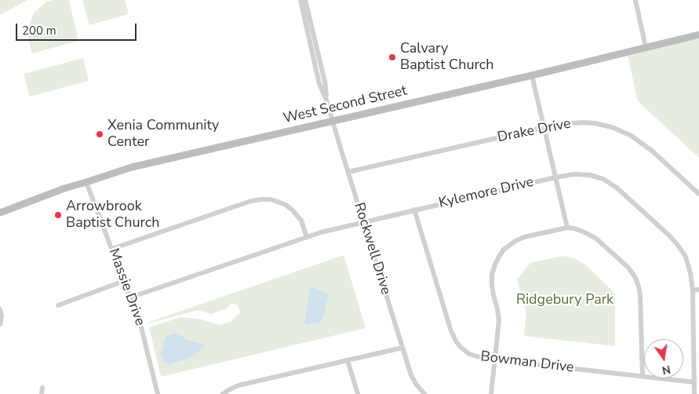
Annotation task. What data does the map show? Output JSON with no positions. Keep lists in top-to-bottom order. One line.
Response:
{"streets":{"main road":["West Second Street"],"street":["Drake Drive","Kylemore Drive","Rockwell Drive","Massie Drive","Bowman Drive"]},"crossings":[["West Second Street","Rockwell Drive"],["West Second Street","Massie Drive"],["Drake Drive","Rockwell Drive"],["Kylemore Drive","Rockwell Drive"],["Kylemore Drive","Massie Drive"],["Kylemore Drive","Bowman Drive"]],"parks":["Ridgebury Park"],"places":["Calvary Baptist Church","Xenia Community Center","Arrowbrook Baptist Church"],"scale_bar":"200 m","north":"bottom"}
